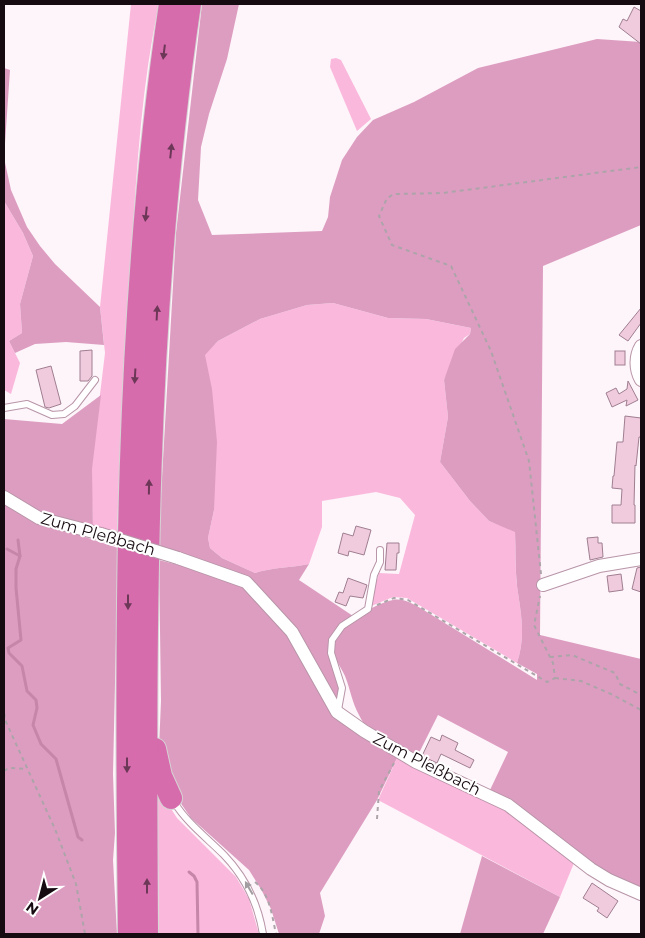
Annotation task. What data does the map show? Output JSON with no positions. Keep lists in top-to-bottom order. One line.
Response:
{"streets":{"street":["Zum Pleßbach"]},"north":"bottom left"}
